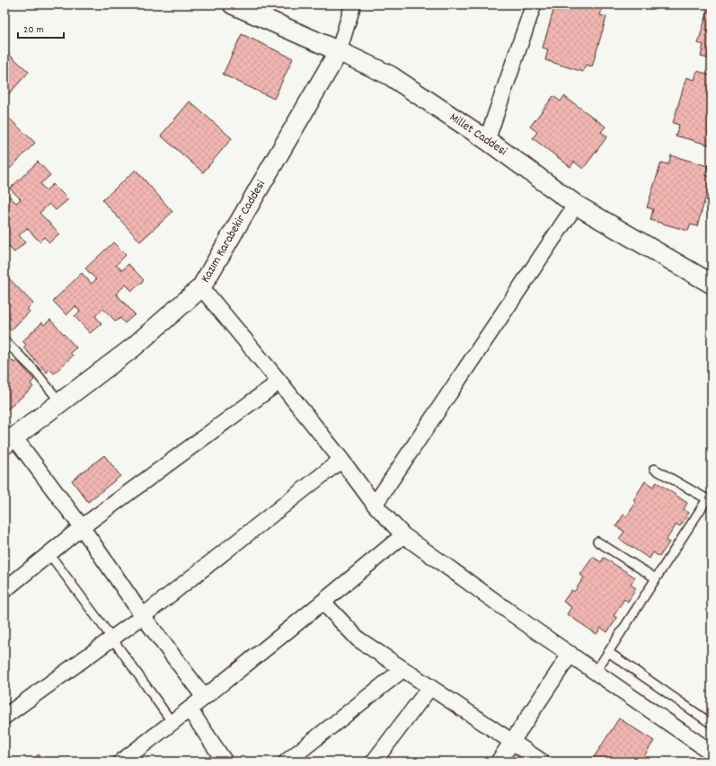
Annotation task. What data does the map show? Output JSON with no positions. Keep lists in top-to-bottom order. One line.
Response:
{"streets":{"street":["Millet Caddesi","Kazım Karabekir Caddesi"]},"crossings":[["Millet Caddesi","Kazım Karabekir Caddesi"]],"scale_bar":"20 m"}
